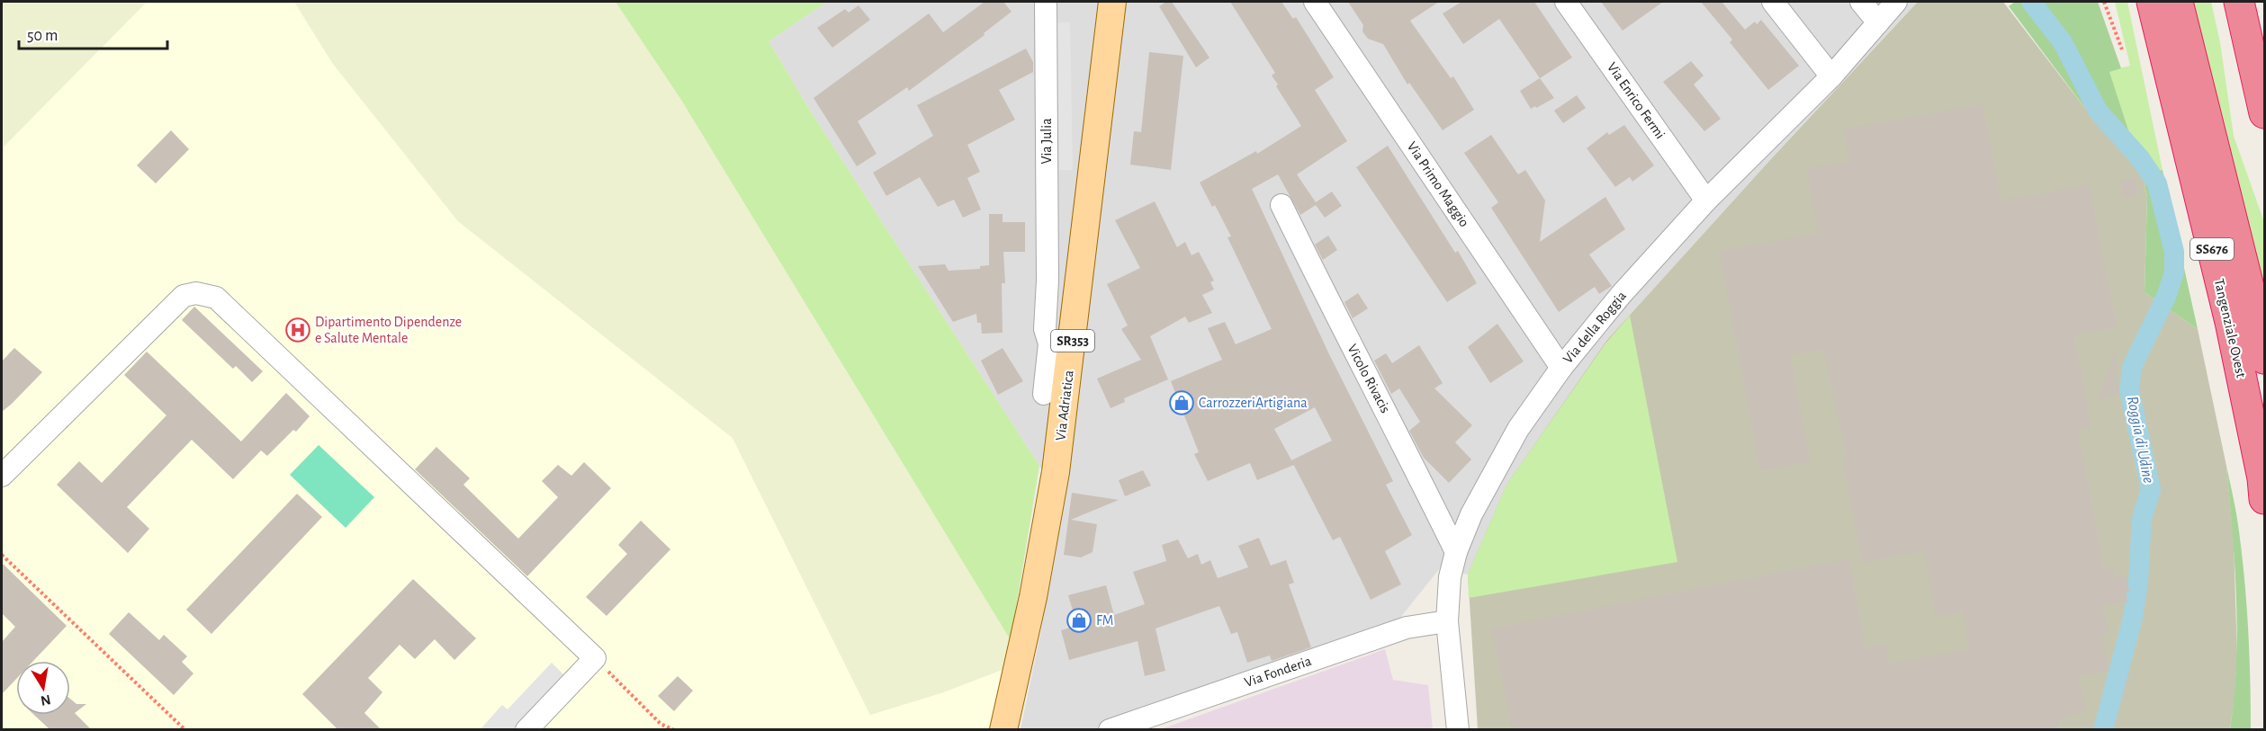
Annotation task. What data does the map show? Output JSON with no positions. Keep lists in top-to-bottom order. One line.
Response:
{"streets":{"highway":["SS676","Tangenziale Ovest"],"main road":["SR353","Via Adriatica"],"street":["Via Enrico Fermi","Via Julia","Via Primo Maggio","Via della Roggia","Vicolo Rivacis","Via Fonderia"]},"crossings":[["Via Enrico Fermi","Via della Roggia"],["Via Julia","Via Adriatica"],["Via Primo Maggio","Via della Roggia"],["Via della Roggia","Vicolo Rivacis"],["Via della Roggia","Via Fonderia"]],"water":["Roggia di Udine"],"places":{"hospital":["Dipartimento Dipendenze e Salute Mentale"],"shop":["CarrozzeriArtigiana","FM"]},"scale_bar":"50 m","north":"bottom"}
